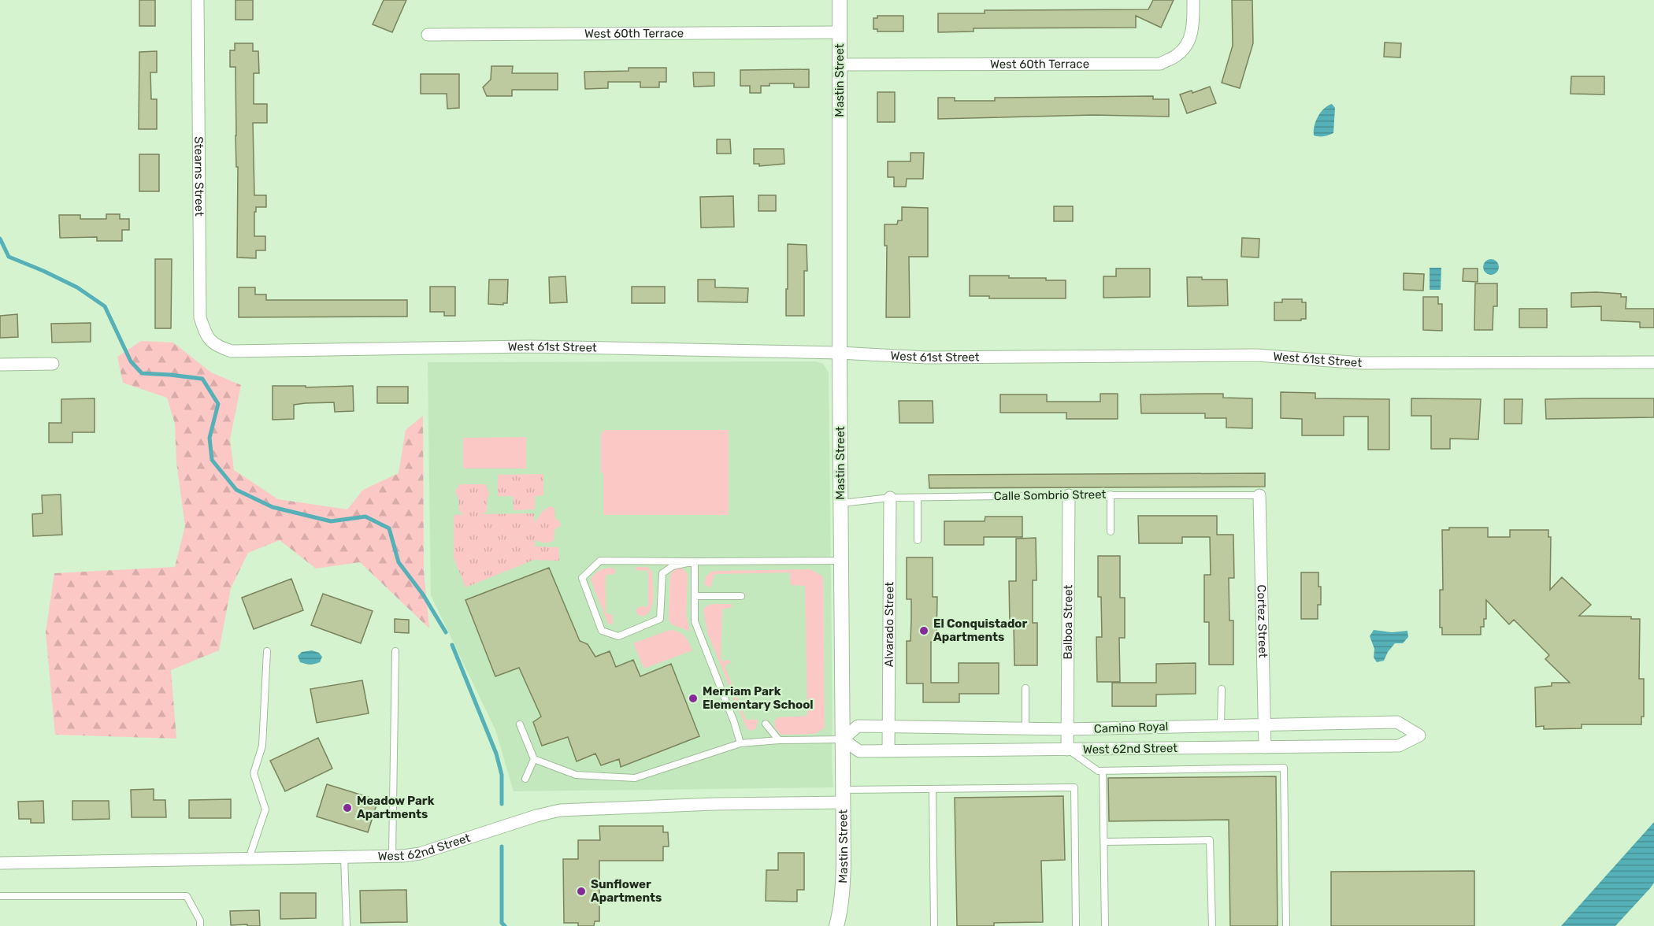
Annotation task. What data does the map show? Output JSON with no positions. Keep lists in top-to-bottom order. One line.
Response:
{"streets":{"street":["West 60th Terrace","Mastin Street","Stearns Street","West 61st Street","Cortez Street","Balboa Street","Alvarado Street","Camino Royal","West 62nd Street"],"lane":["Calle Sombrio Street"]},"crossings":[["West 60th Terrace","Mastin Street"],["Mastin Street","West 61st Street"],["Mastin Street","Calle Sombrio Street"],["Mastin Street","Camino Royal"],["Mastin Street","West 62nd Street"],["Stearns Street","West 61st Street"],["Calle Sombrio Street","Cortez Street"],["Calle Sombrio Street","Balboa Street"],["Calle Sombrio Street","Alvarado Street"],["Cortez Street","Camino Royal"],["Cortez Street","West 62nd Street"],["Balboa Street","Camino Royal"],["Balboa Street","West 62nd Street"],["Alvarado Street","Camino Royal"],["Alvarado Street","West 62nd Street"],["Camino Royal","West 62nd Street"]],"places":["El Conquistador Apartments","Merriam Park Elementary School","Meadow Park Apartments","Sunflower Apartments"]}
